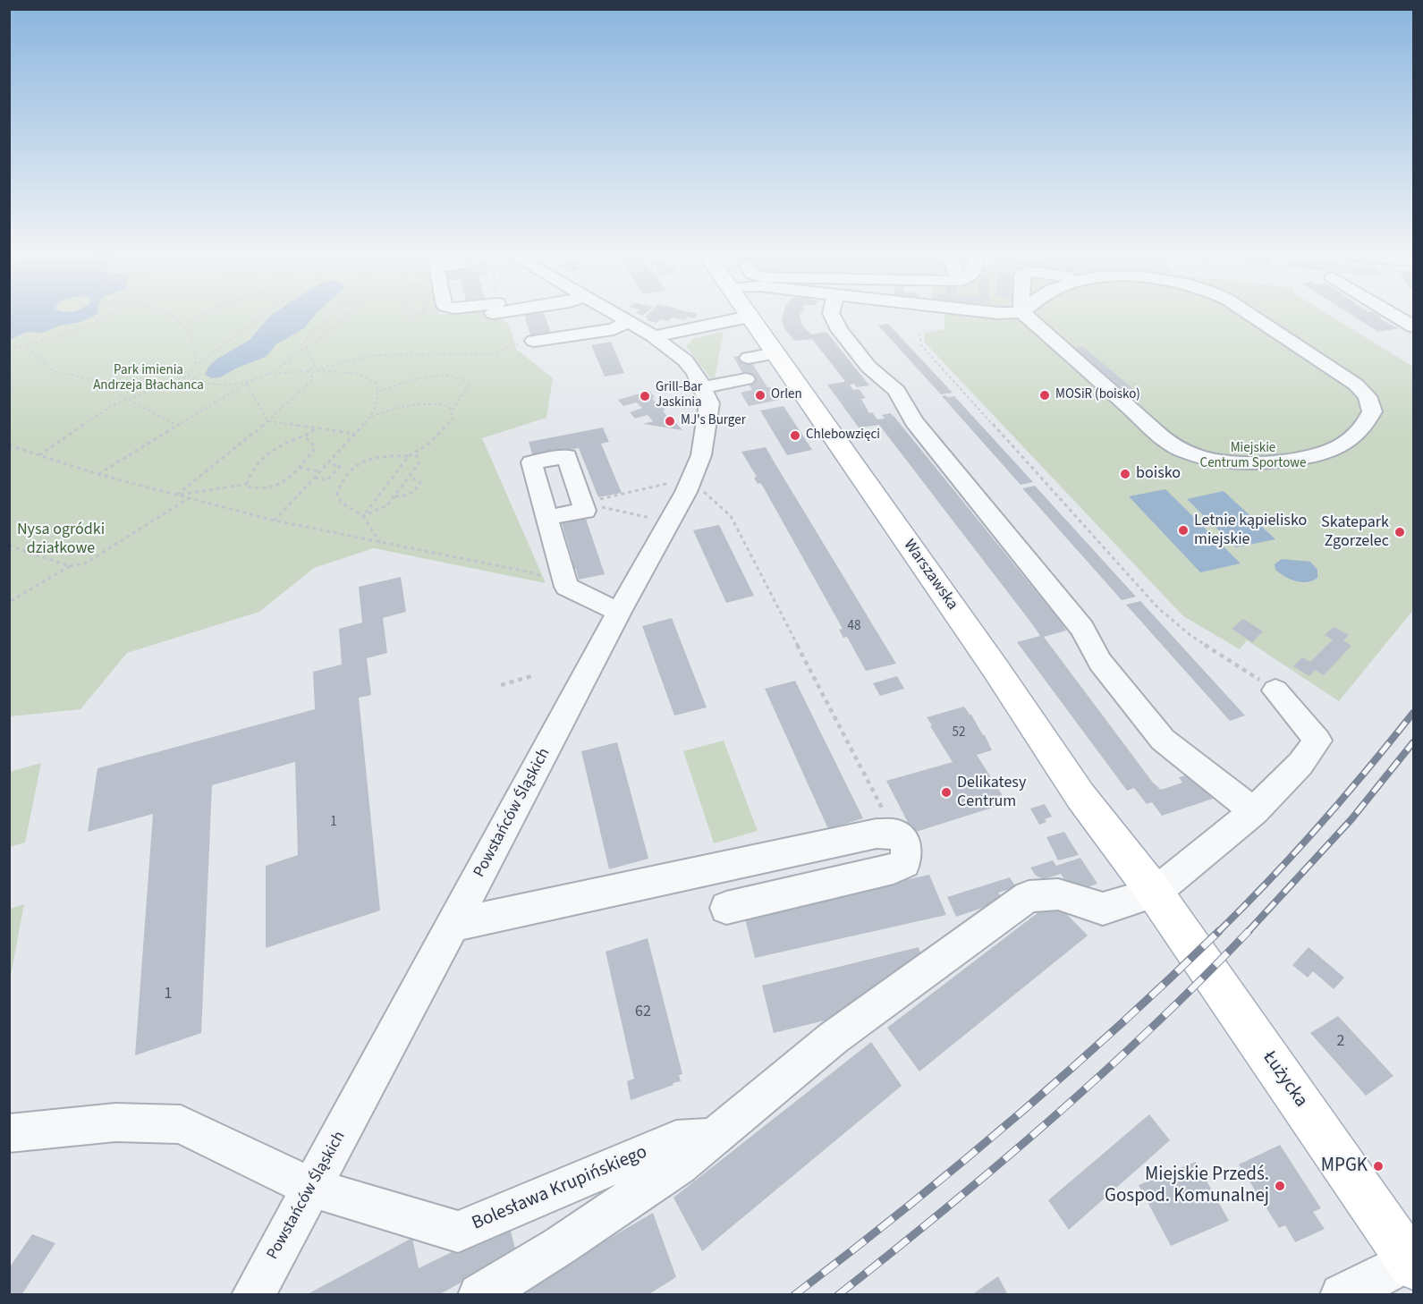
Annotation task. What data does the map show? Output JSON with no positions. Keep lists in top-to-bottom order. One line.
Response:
{"streets":{"main road":["Warszawska","Łużycka"],"street":["Powstańców Śląskich","Bolesława Krupińskiego"]},"crossings":[["Warszawska","Łużycka"],["Powstańców Śląskich","Bolesława Krupińskiego"]],"parks":["Park imienia Andrzeja Błachanca","Miejskie Centrum Sportowe","Nysa ogródki działkowe"],"places":["Orlen","MOSiR (boisko)","Grill-Bar Jaskinia","MJ's Burger","Chlebowzięci","boisko","Letnie kąpielisko miejskie","Skatepark Zgorzelec","Delikatesy Centrum","MPGK","Miejskie Przedś. Gospod. Komunalnej"],"house_numbers":["48","52","1","1","62","2"]}
